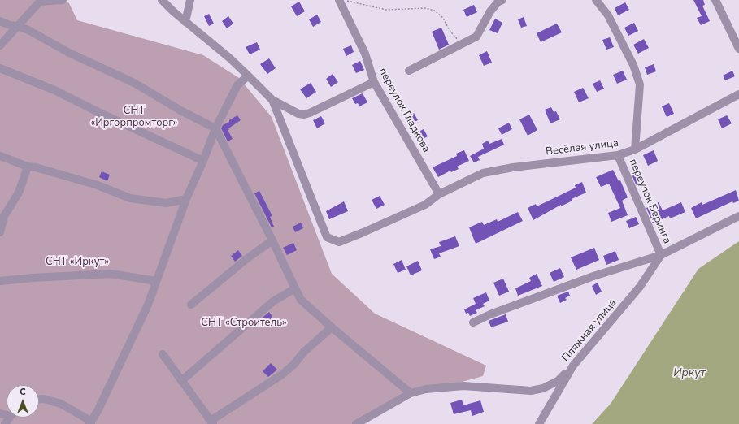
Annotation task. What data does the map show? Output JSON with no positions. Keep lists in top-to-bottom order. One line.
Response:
{"streets":{"street":["переулок Гладкова","Весёлая улица","переулок Беринга","Пляжная улица"]},"crossings":[["переулок Гладкова","Весёлая улица"],["Весёлая улица","переулок Беринга"],["переулок Беринга","Пляжная улица"]],"water":["Иркут"],"parks":["СНТ «Иргорпромторг»","СНТ «Иркут»","СНТ «Строитель»"],"north":"top"}
